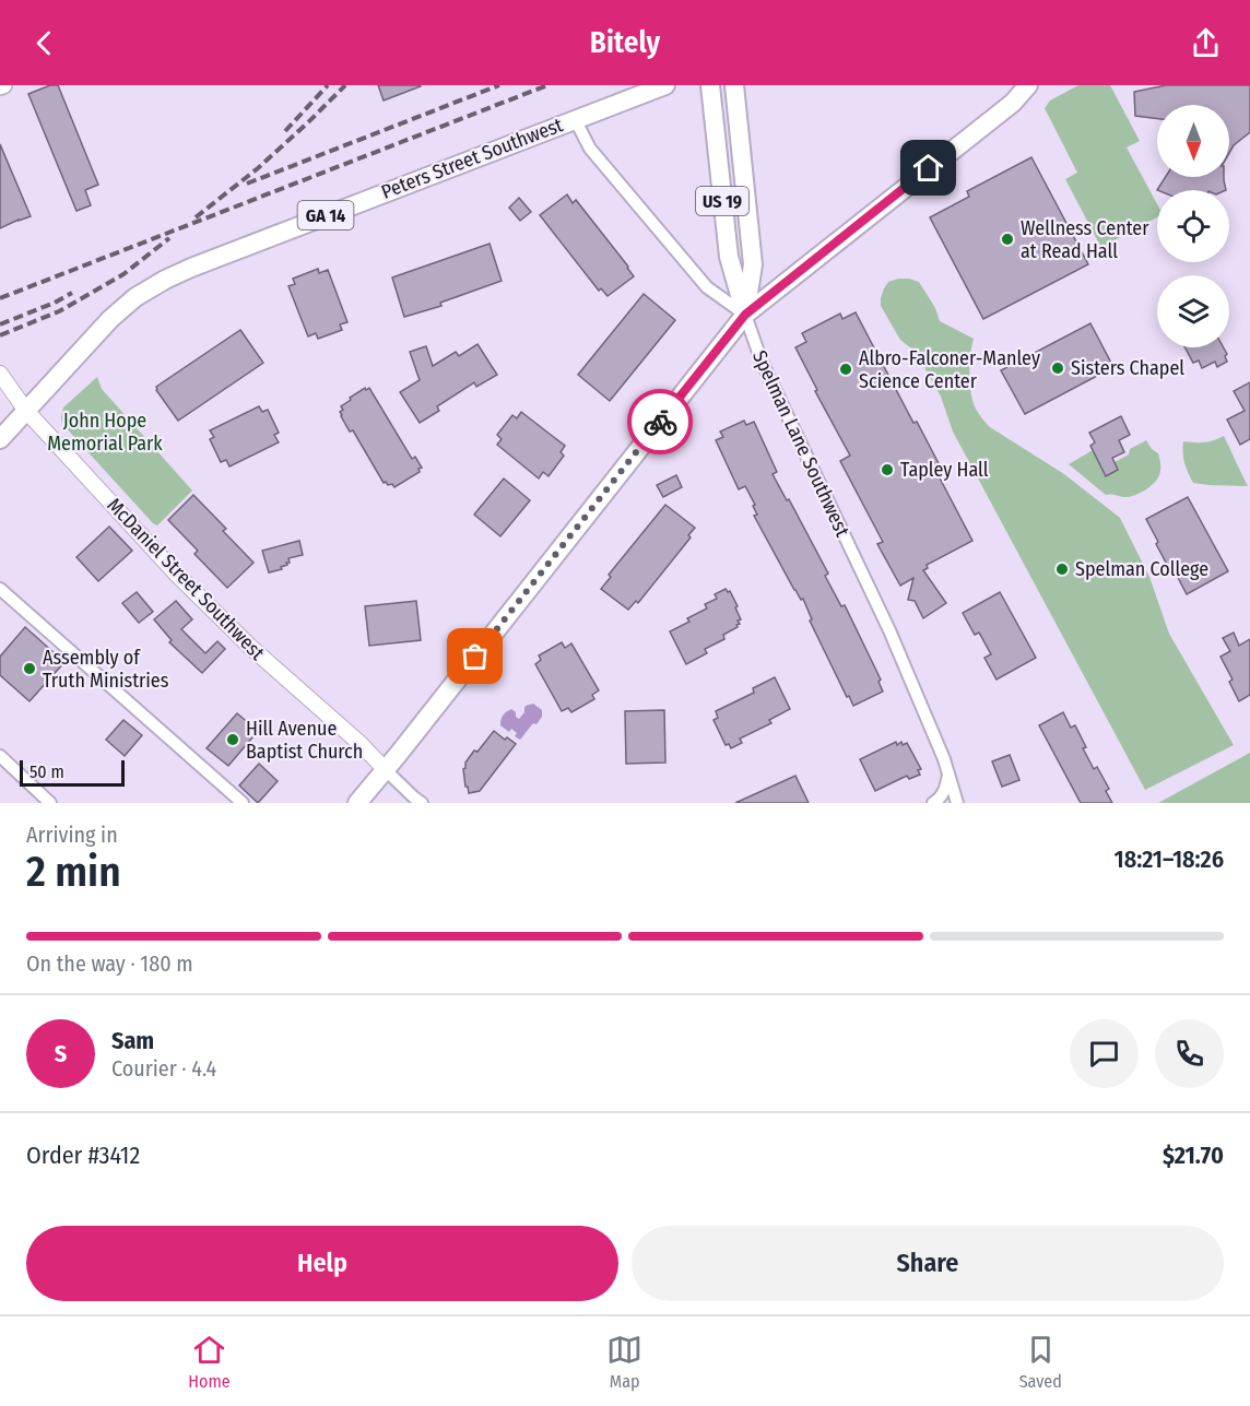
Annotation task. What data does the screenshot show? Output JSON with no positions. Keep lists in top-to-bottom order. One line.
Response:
{"streets":{"main road":["Peters Street Southwest","US 19","GA 14"],"street":["Spelman Lane Southwest","McDaniel Street Southwest"]},"crossings":[["Peters Street Southwest","McDaniel Street Southwest"],["US 19","Spelman Lane Southwest"]],"parks":["John Hope Memorial Park"],"places":["Wellness Center at Read Hall","Sisters Chapel","Albro-Falconer-Manley Science Center","Tapley Hall","Spelman College","Assembly of Truth Ministries","Hill Avenue Baptist Church"],"scale_bar":"50 m","north":"bottom","page":{"header":"Bitely","scale":"50 m","heading":["2 min","Arriving in","18:21–18:26"],"panel":["Sam","Courier · 4.4","Order #3412","$21.70"],"bar":"On the way · 180 m","round":"S","buttons":["Help","Share"],"tabs":["Home","Map","Saved"]}}
